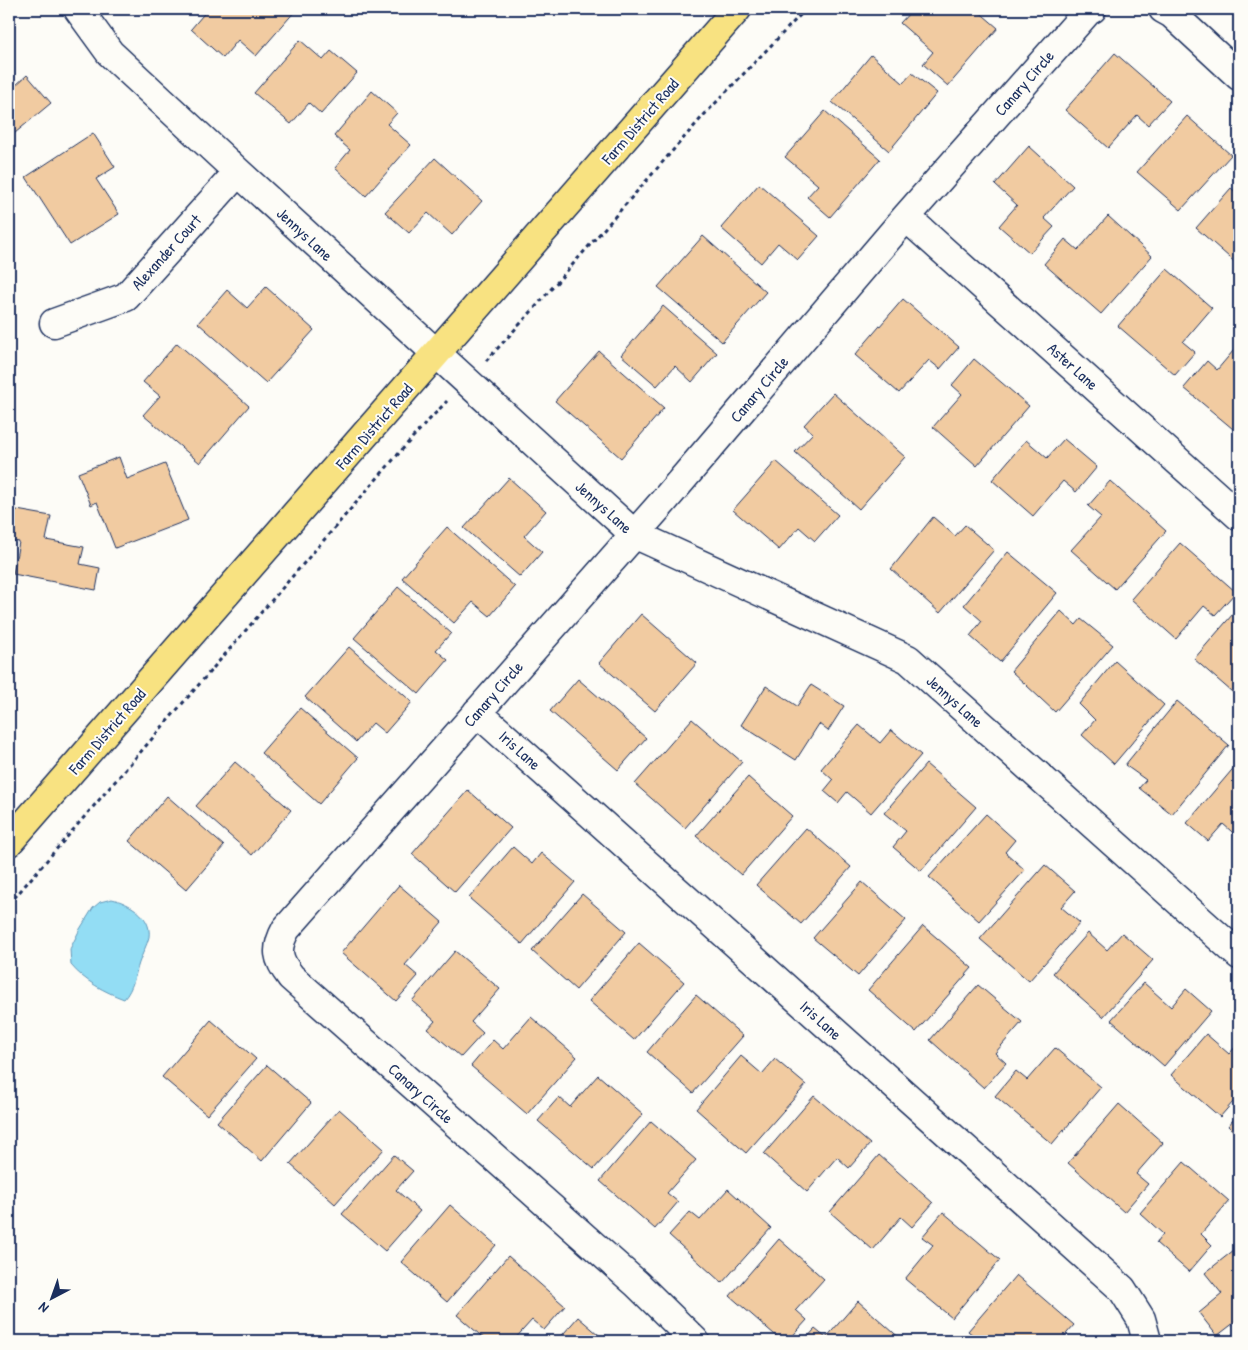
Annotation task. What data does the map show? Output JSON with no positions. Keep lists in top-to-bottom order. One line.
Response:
{"streets":{"main road":["Farm District Road"],"street":["Canary Circle","Jennys Lane","Alexander Court","Aster Lane","Iris Lane"]},"crossings":[["Canary Circle","Jennys Lane"],["Canary Circle","Aster Lane"],["Canary Circle","Iris Lane"],["Farm District Road","Jennys Lane"],["Jennys Lane","Alexander Court"]],"north":"bottom left"}
